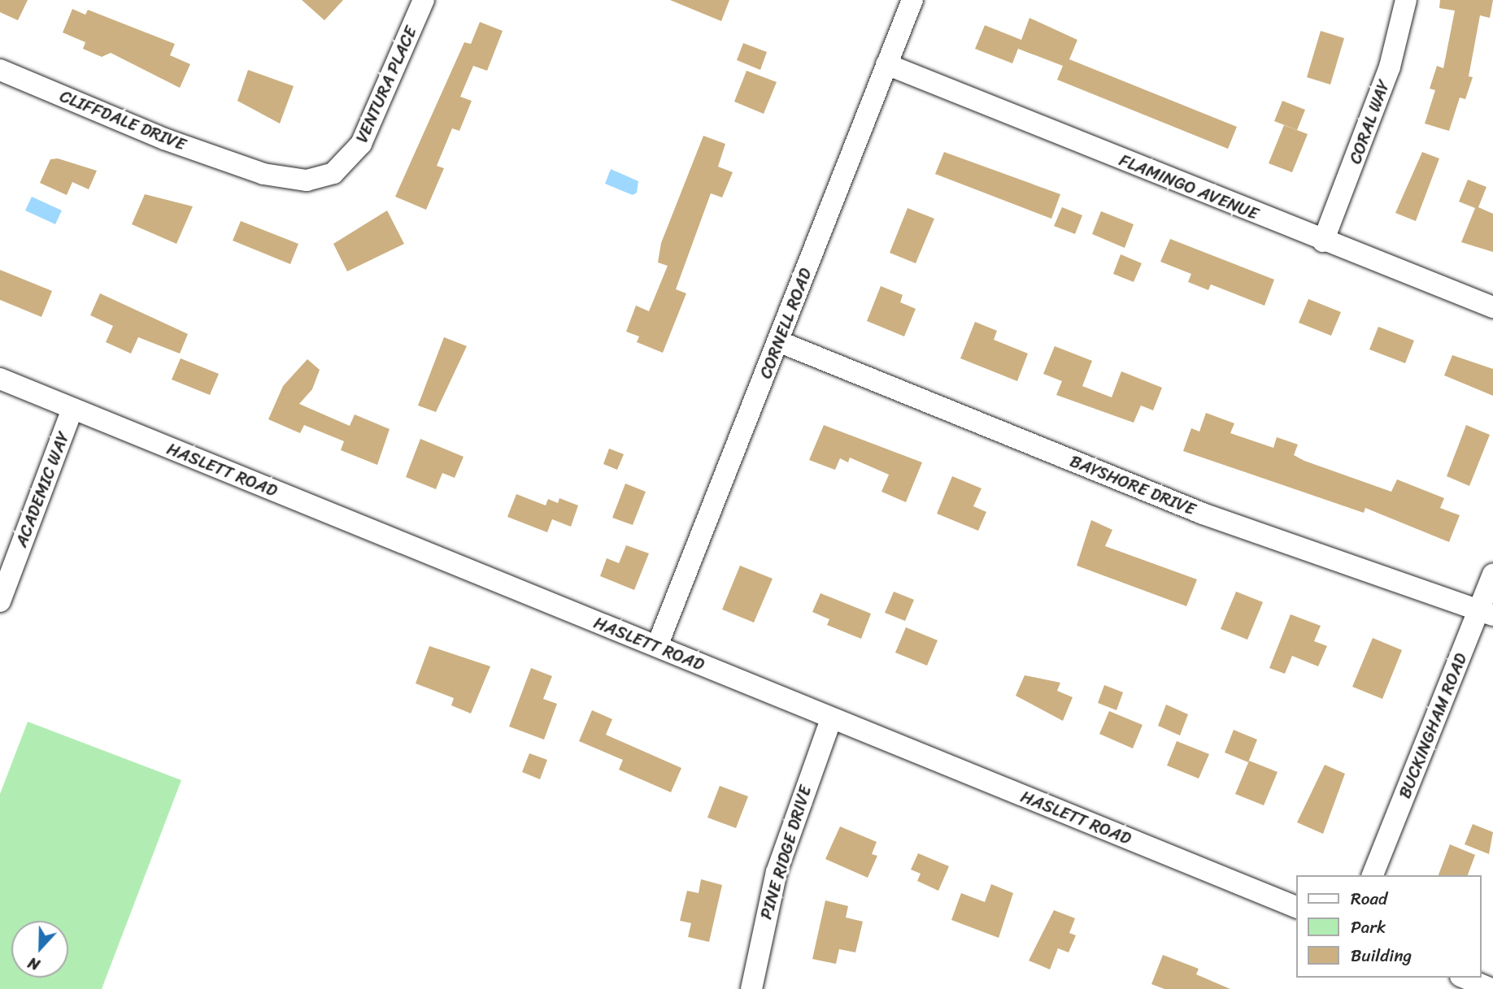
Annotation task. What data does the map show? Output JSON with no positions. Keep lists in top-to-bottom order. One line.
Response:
{"streets":{"street":["VENTURA PLACE","CLIFFDALE DRIVE","CORAL WAY","FLAMINGO AVENUE","CORNELL ROAD","HASLETT ROAD","BAYSHORE DRIVE","ACADEMIC WAY","BUCKINGHAM ROAD","PINE RIDGE DRIVE"]},"crossings":[["VENTURA PLACE","CLIFFDALE DRIVE"],["CORAL WAY","FLAMINGO AVENUE"],["FLAMINGO AVENUE","CORNELL ROAD"],["CORNELL ROAD","HASLETT ROAD"],["CORNELL ROAD","BAYSHORE DRIVE"],["HASLETT ROAD","ACADEMIC WAY"],["HASLETT ROAD","PINE RIDGE DRIVE"],["BAYSHORE DRIVE","BUCKINGHAM ROAD"]],"legend":["Road","Park","Building"],"north":"bottom"}
